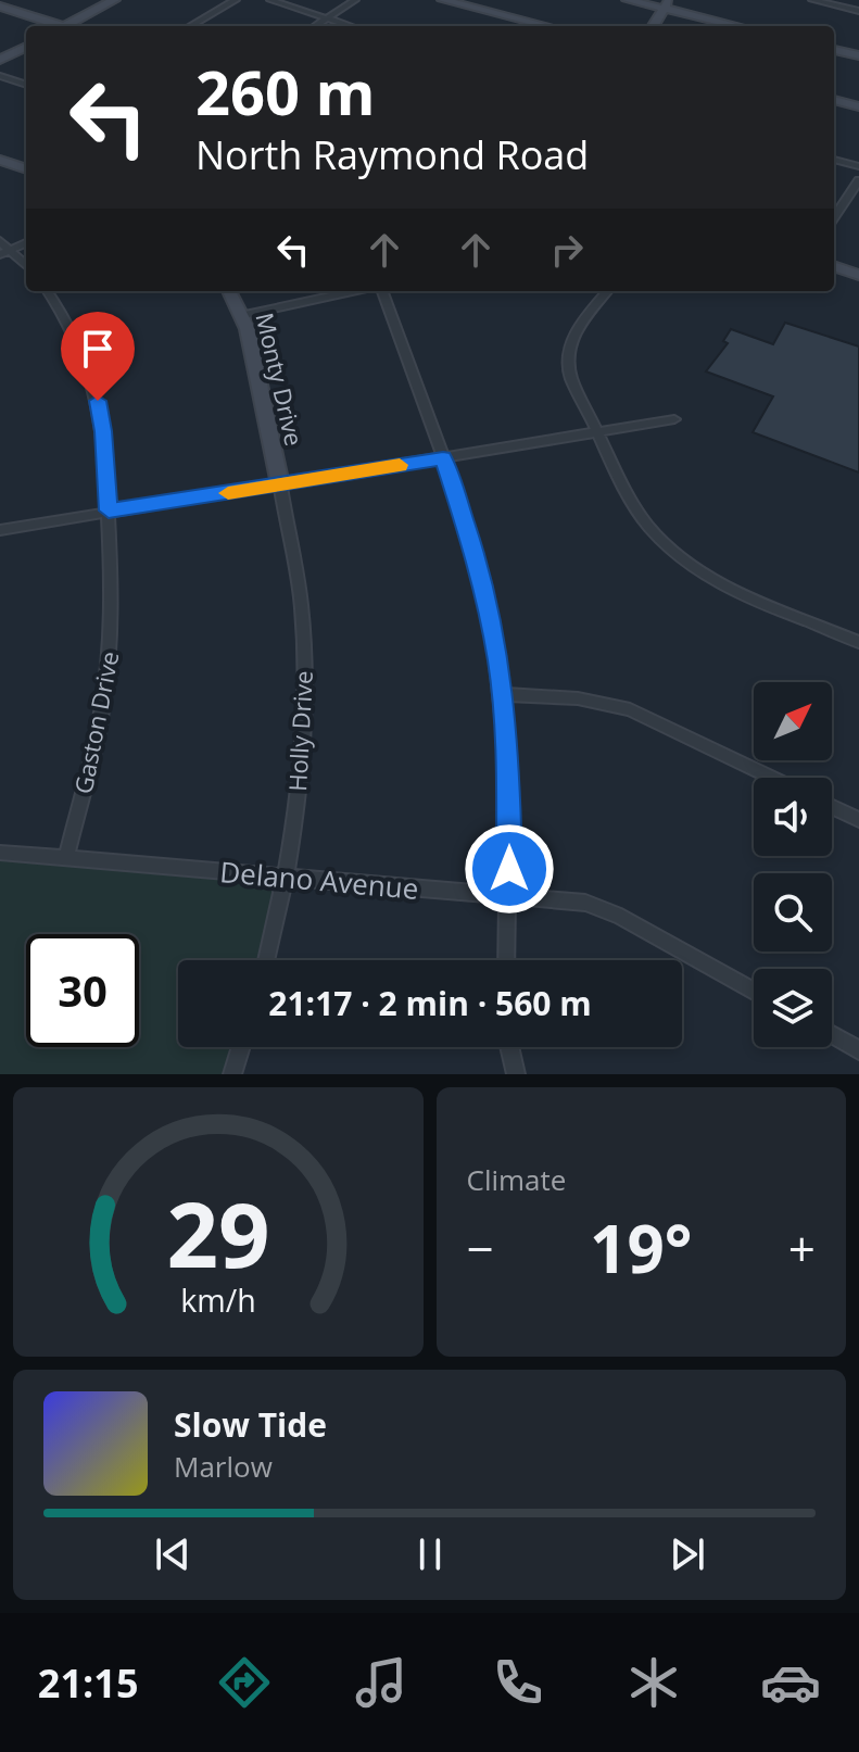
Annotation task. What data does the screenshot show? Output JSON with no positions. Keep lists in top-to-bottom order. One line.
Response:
{"streets":{"street":["Monty Drive","Gaston Drive","Holly Drive","Delano Avenue"]},"crossings":[["Monty Drive","Holly Drive"],["Gaston Drive","Delano Avenue"],["Holly Drive","Delano Avenue"]],"north":"top right","page":{"turn":["260 m","North Raymond Road"],"limit":"30","trip":"21:17 · 2 min · 560 m","tile":"Climate","heat":["−","19°","+"],"song":["Slow Tide","Marlow"],"tabs":"21:15","gauge":["29","km/h"]}}
